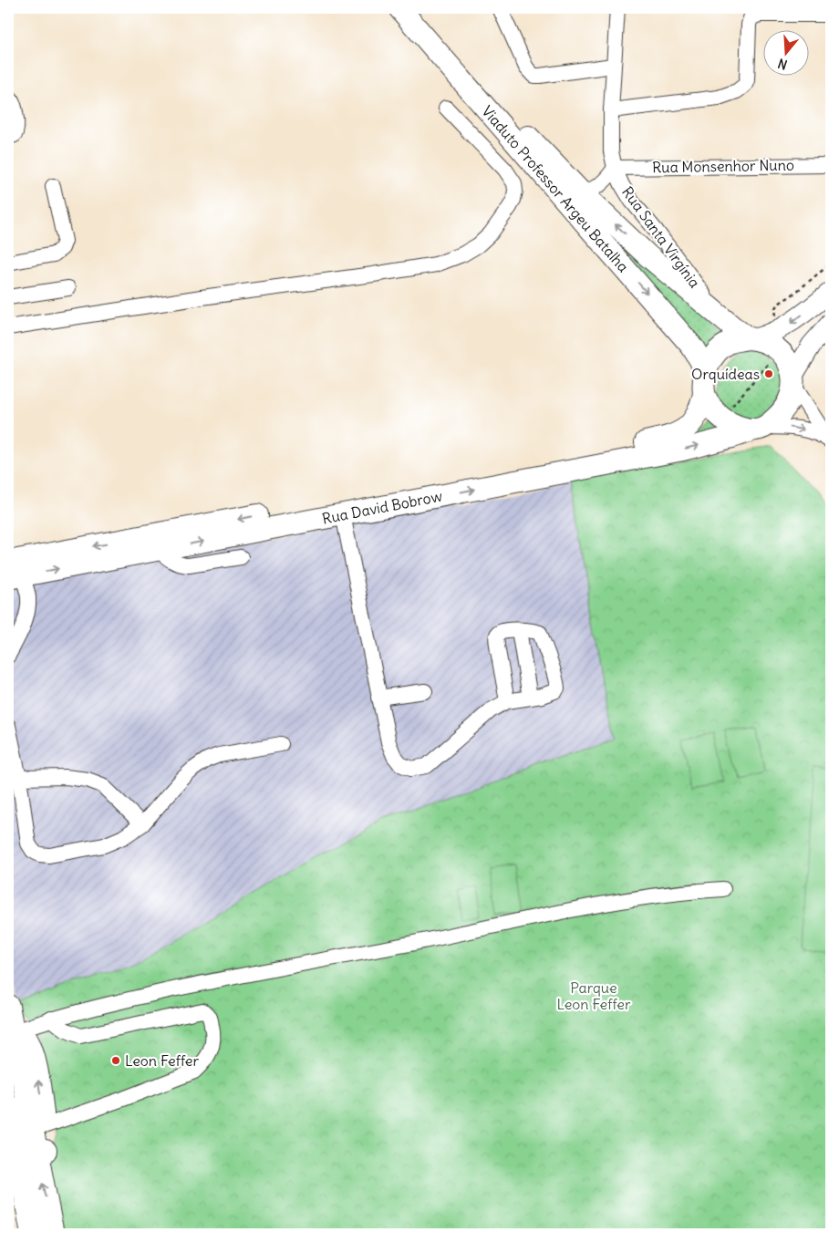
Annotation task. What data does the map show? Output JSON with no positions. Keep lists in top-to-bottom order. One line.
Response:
{"streets":{"highway":["Viaduto Professor Argeu Batalha","Rua Santa Virgínia","Rua David Bobrow"],"street":["Rua Monsenhor Nuno"]},"crossings":[["Rua Monsenhor Nuno","Rua Santa Virgínia"],["Viaduto Professor Argeu Batalha","Rua Santa Virgínia"],["Viaduto Professor Argeu Batalha","Rua David Bobrow"],["Rua Santa Virgínia","Rua David Bobrow"]],"parks":["Parque Leon Feffer"],"places":["Orquídeas","Leon Feffer"],"north":"bottom"}
